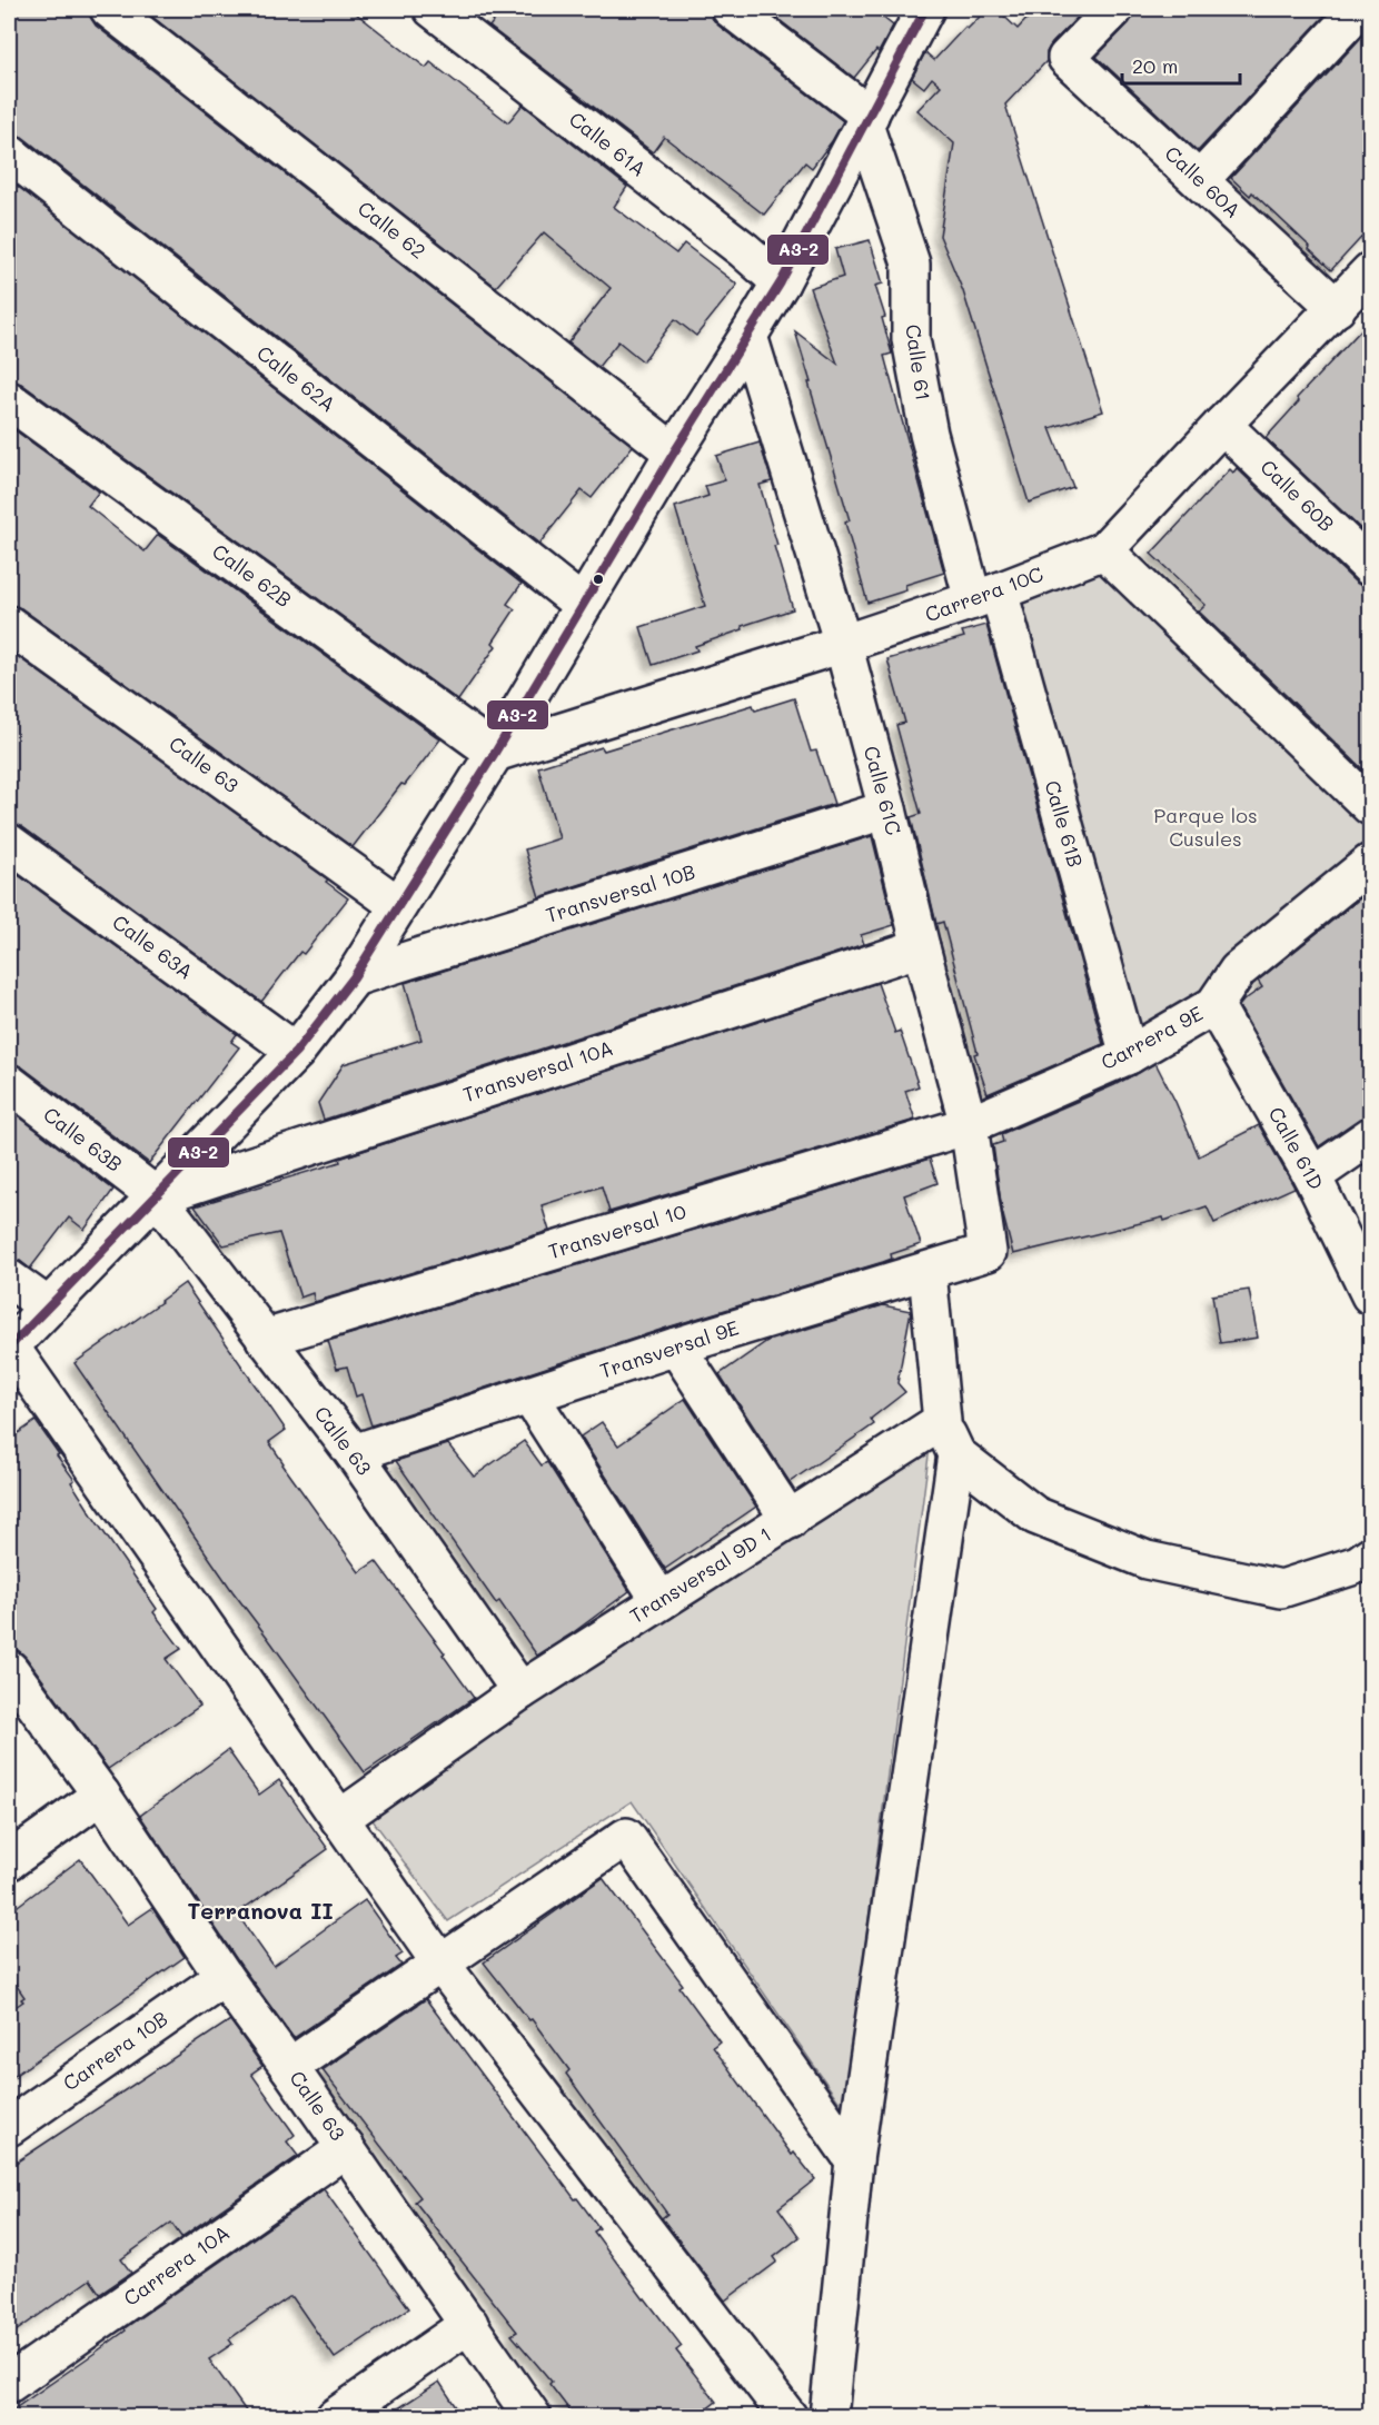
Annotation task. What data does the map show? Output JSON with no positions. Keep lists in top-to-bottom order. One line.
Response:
{"streets":{"street":["Calle 61A","Calle 60A","Calle 62","Calle 61","Calle 62A","Calle 60B","Calle 62B","Carrera 10C","Calle 63","Calle 61C","Calle 61B","Transversal 10B","Calle 63A","Carrera 9E","Transversal 10A","Calle 63B","Calle 61D","Transversal 10","Transversal 9E","Transversal 9D 1","Carrera 10B","Carrera 10A"]},"crossings":[["Calle 60A","Carrera 10C"],["Calle 61","Carrera 10C"],["Calle 61","Calle 61B"],["Calle 60B","Carrera 10C"],["Calle 62B","Carrera 10C"],["Carrera 10C","Calle 61C"],["Carrera 10C","Calle 61B"],["Calle 63","Transversal 10A"],["Calle 63","Calle 63B"],["Calle 63","Transversal 10"],["Calle 63","Transversal 9E"],["Calle 63","Transversal 9D 1"],["Calle 63","Carrera 10B"],["Calle 63","Carrera 10A"],["Calle 61C","Transversal 10B"],["Calle 61C","Carrera 9E"],["Calle 61C","Transversal 10A"],["Calle 61C","Transversal 10"],["Calle 61C","Transversal 9E"],["Calle 61B","Carrera 9E"],["Carrera 9E","Calle 61D"],["Carrera 9E","Transversal 10"],["Transversal 10A","Calle 63B"]],"districts":["Terranova II"],"parks":["Parque los Cusules"],"lines":["transit line A3-2"],"scale_bar":"20 m"}
